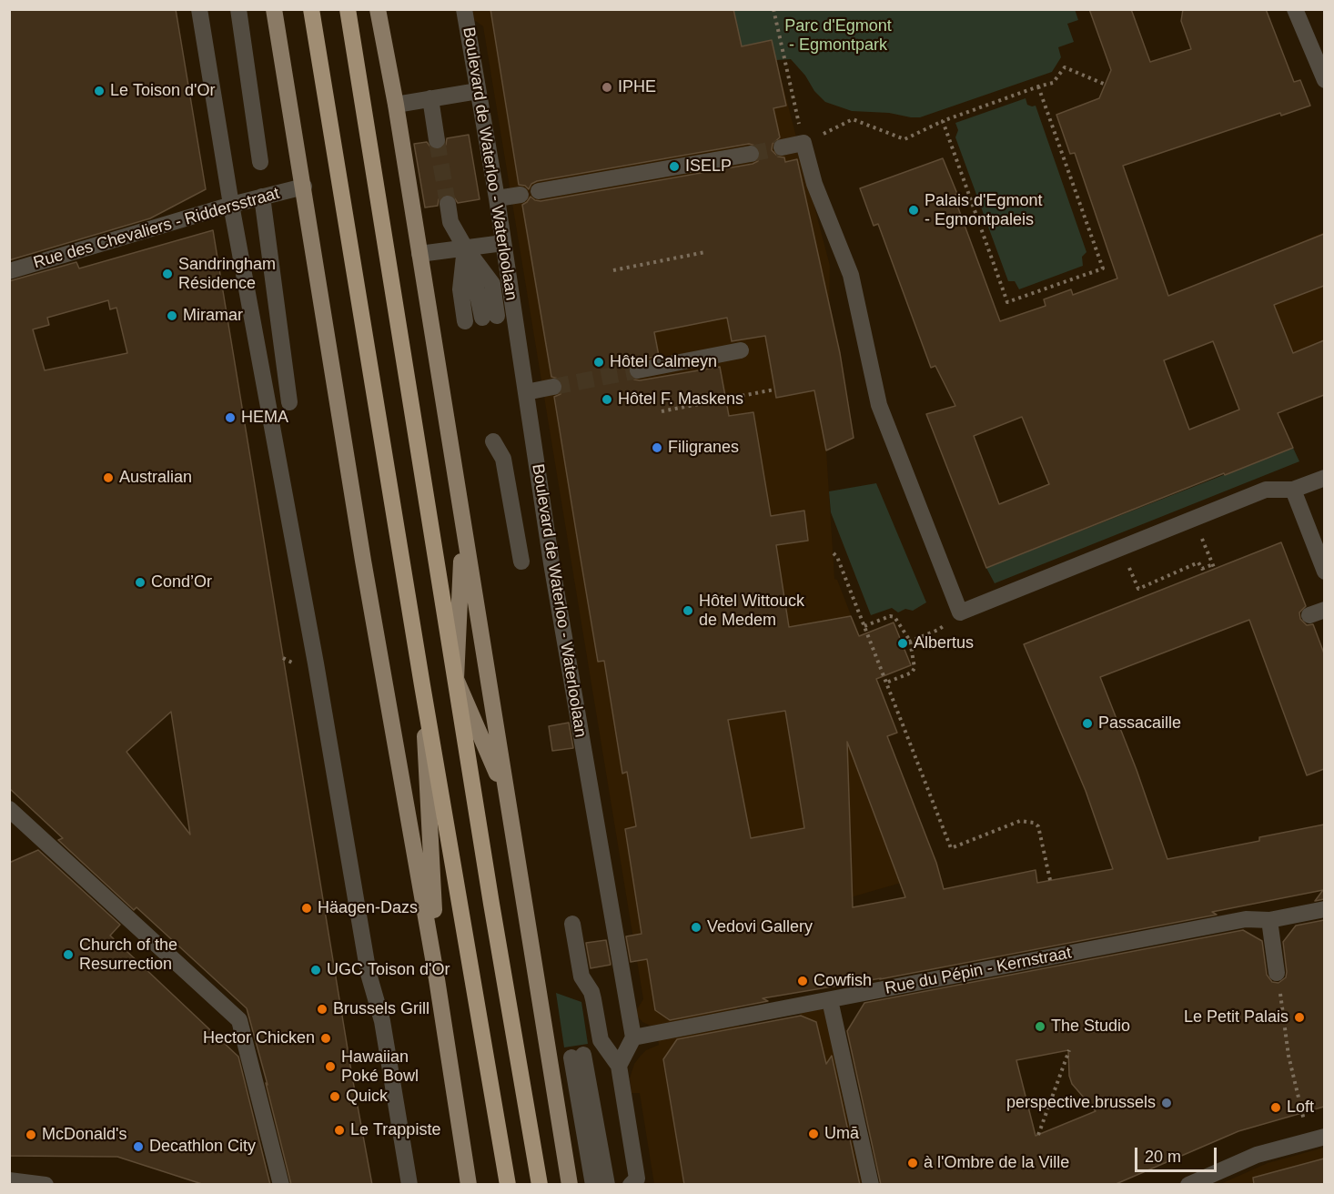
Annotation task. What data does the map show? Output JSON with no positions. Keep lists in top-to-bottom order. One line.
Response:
{"streets":{"street":["Boulevard de Waterloo - Waterloolaan","Rue des Chevaliers - Riddersstraat","Rue du Pépin - Kernstraat"]},"crossings":[["Boulevard de Waterloo - Waterloolaan","Rue du Pépin - Kernstraat"]],"parks":["Parc d'Egmont - Egmontpark"],"places":["IPHE","Le Toison d'Or","ISELP","Palais d'Egmont - Egmontpaleis","Sandringham Résidence","Miramar","Hôtel Calmeyn","Hôtel F. Maskens","HEMA","Filigranes","Australian","Cond’Or","Hôtel Wittouck de Medem","Albertus","Passacaille","Häagen-Dazs","Vedovi Gallery","Church of the Resurrection","UGC Toison d'Or","Cowfish","Brussels Grill","Le Petit Palais","The Studio","Hector Chicken","Hawaiian Poké Bowl","Quick","perspective.brussels","Loft","Le Trappiste","Umā","McDonald's","Decathlon City","à l'Ombre de la Ville"],"scale_bar":"20 m"}
